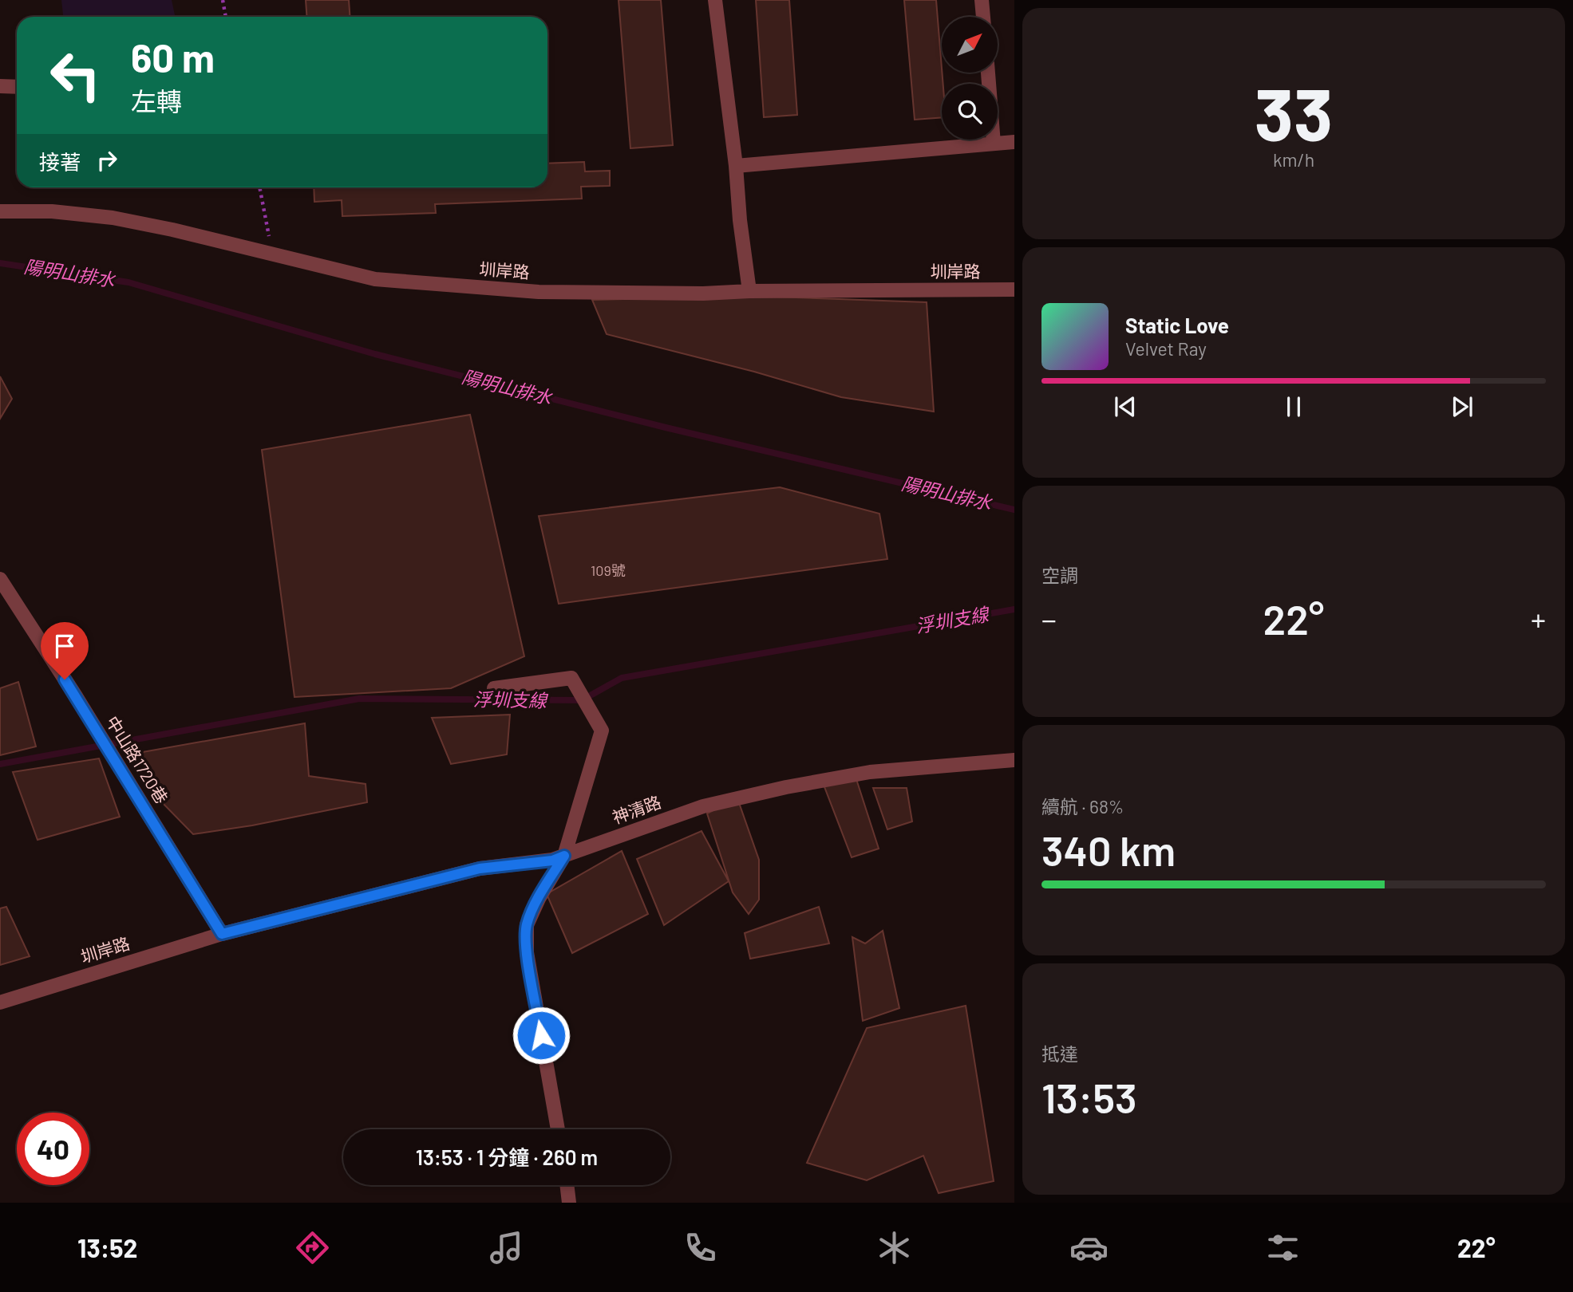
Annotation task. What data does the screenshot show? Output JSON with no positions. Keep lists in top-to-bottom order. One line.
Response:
{"streets":{"street":["圳岸路","中山路1720巷","神清路"]},"crossings":[["圳岸路","中山路1720巷"],["圳岸路","神清路"],["中山路1720巷","神清路"]],"water":["陽明山排水","浮圳支線"],"house_numbers":["109號"],"north":"top right","page":{"tile":[["33","km/h"],"空調",["續航 · 68%","340 km"],["抵達","13:53"]],"turn":["60 m","左轉"],"then":"接著","song":["Static Love","Velvet Ray"],"heat":["−","22°","+"],"limit":"40","trip":"13:53 · 1 分鐘 · 260 m","tabs":["13:52","22°"]}}
